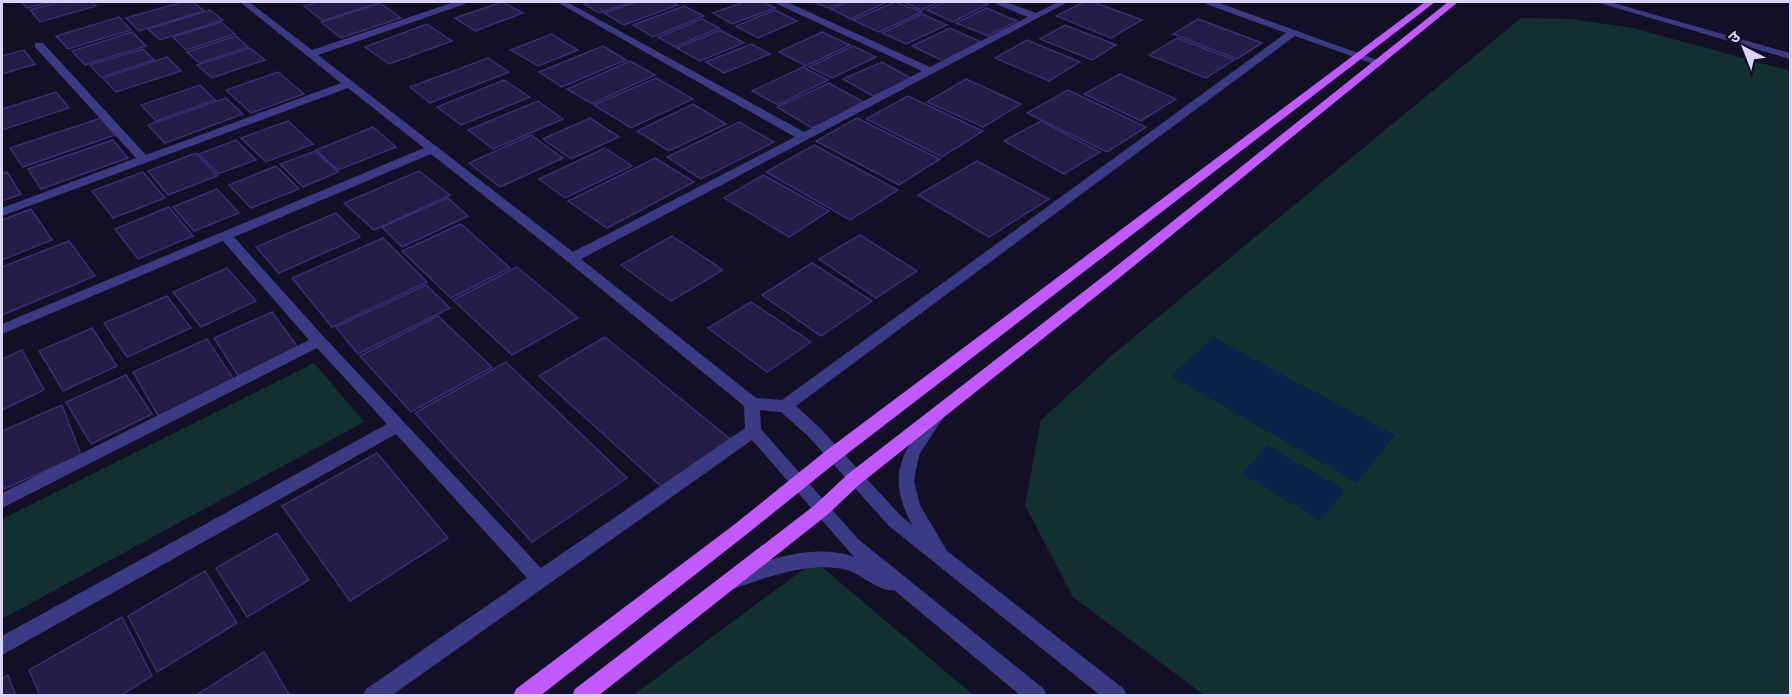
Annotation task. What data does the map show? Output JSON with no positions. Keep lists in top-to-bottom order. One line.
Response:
{"north":"top left"}
